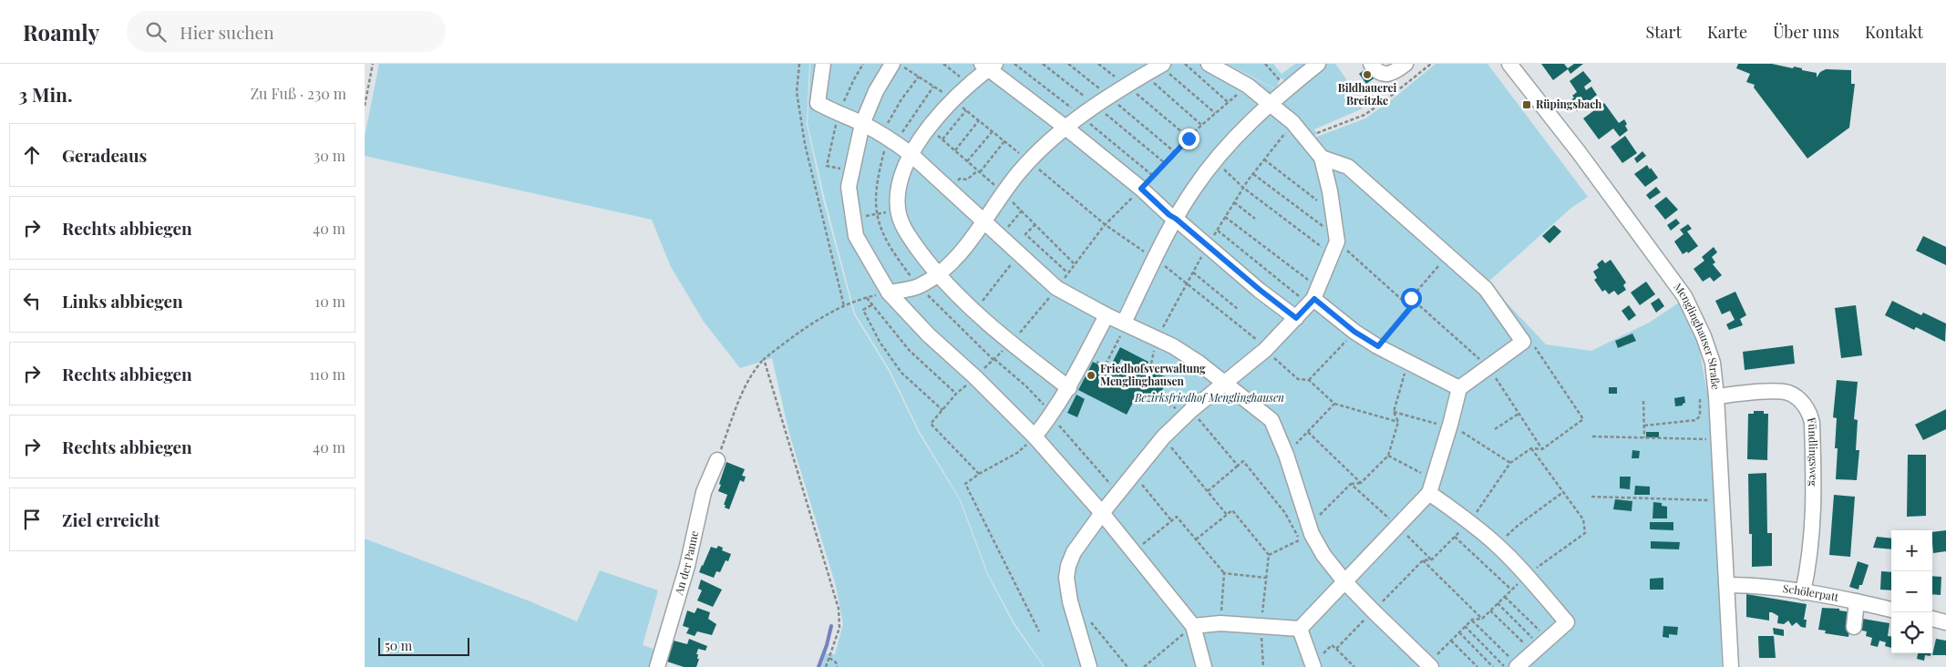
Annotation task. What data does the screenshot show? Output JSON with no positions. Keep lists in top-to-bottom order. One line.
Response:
{"streets":{"street":["Menglinghauser Straße","Fündlingsweg","An der Panne","Schölerpatt"]},"crossings":[["Menglinghauser Straße","Fündlingsweg"],["Menglinghauser Straße","Schölerpatt"],["Fündlingsweg","Schölerpatt"]],"parks":["Bezirksfriedhof Menglinghausen"],"places":{"other":["Bildhauerei Breitzke","Friedhofsverwaltung Menglinghausen"],"transit":["Rüpingsbach"]},"scale_bar":"50 m","page":{"header":"Roamly","search":"Hier suchen","nav":["Start","Karte","Über uns","Kontakt"],"heading":["3 Min.","Zu Fuß · 230 m"],"list":[["Geradeaus","30 m"],["Rechts abbiegen","40 m"],["Links abbiegen","10 m"],["Rechts abbiegen","110 m"],["Rechts abbiegen","40 m"],"Ziel erreicht"],"map_buttons":["+","−"],"scale":"50 m"}}
